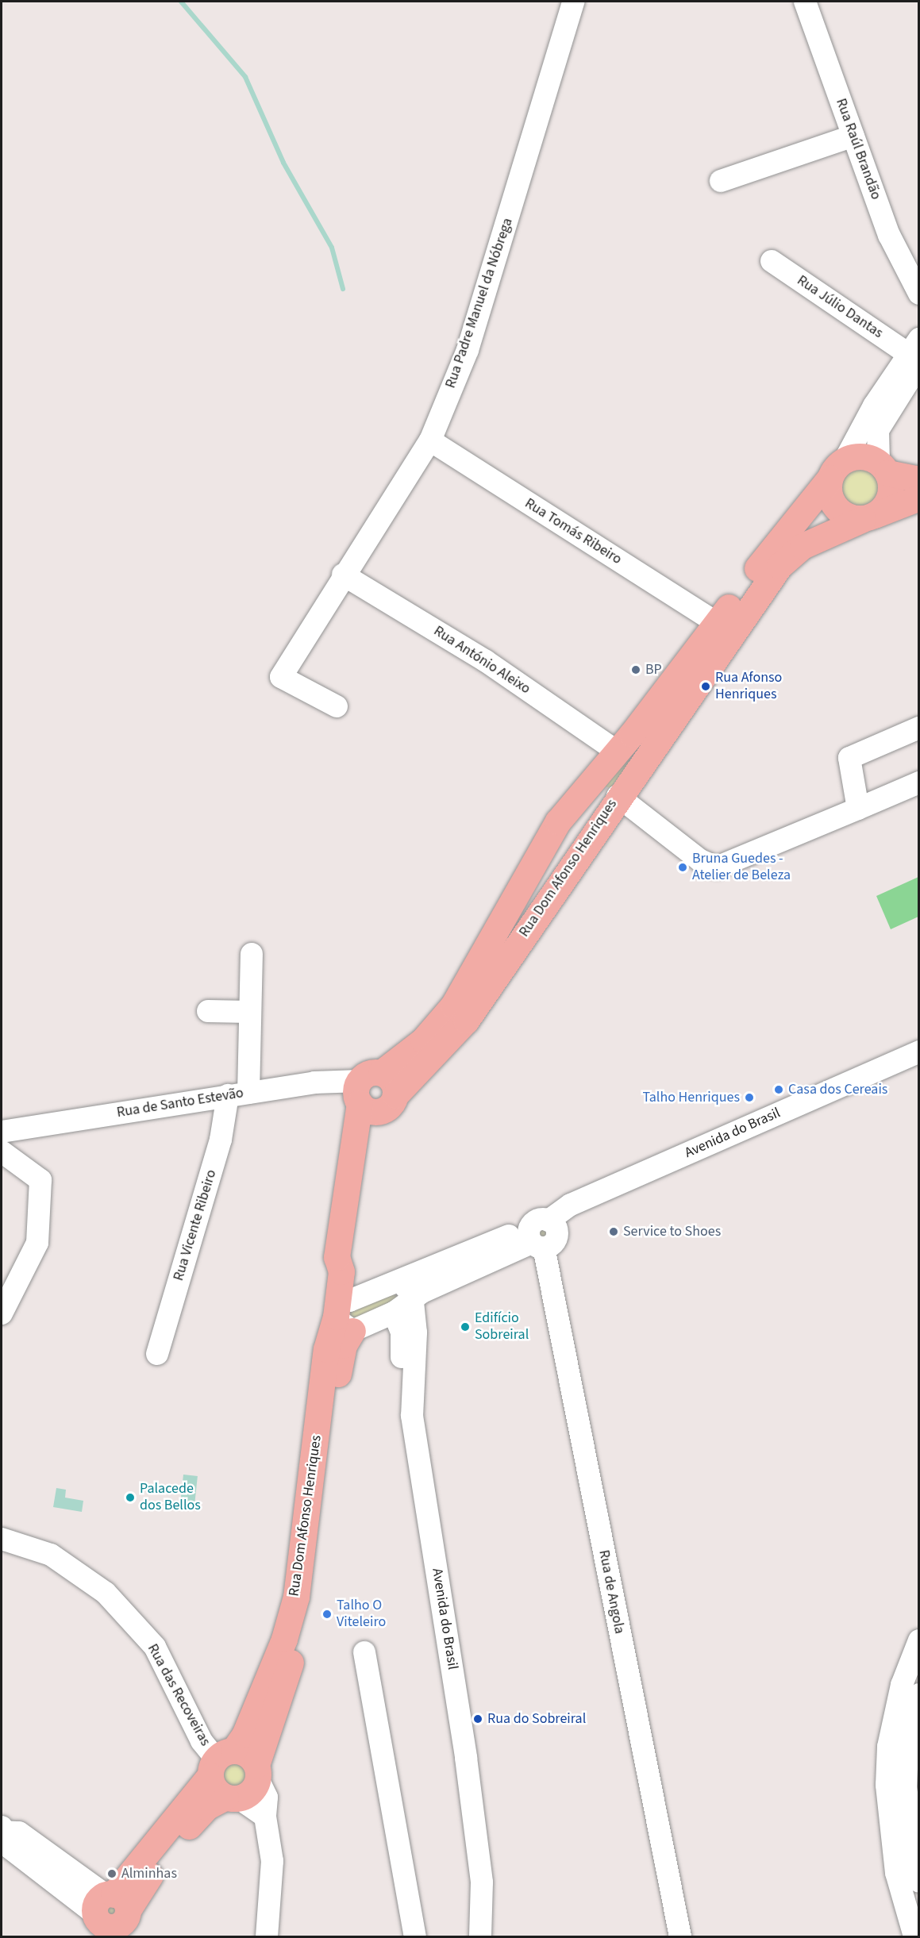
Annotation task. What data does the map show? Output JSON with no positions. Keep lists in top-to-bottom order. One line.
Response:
{"streets":{"main road":["Rua Dom Afonso Henriques"],"street":["Rua Raúl Brandão","Rua Padre Manuel da Nóbrega","Rua Júlio Dantas","Rua Tomás Ribeiro","Rua António Aleixo","Rua de Santo Estevão","Avenida do Brasil","Rua Vicente Ribeiro","Rua de Angola","Rua das Recoveiras"]},"crossings":[["Rua Padre Manuel da Nóbrega","Rua Tomás Ribeiro"],["Rua Padre Manuel da Nóbrega","Rua António Aleixo"],["Rua Júlio Dantas","Rua Dom Afonso Henriques"],["Rua Tomás Ribeiro","Rua Dom Afonso Henriques"],["Rua António Aleixo","Rua Dom Afonso Henriques"],["Rua Dom Afonso Henriques","Rua de Santo Estevão"],["Rua Dom Afonso Henriques","Avenida do Brasil"],["Rua Dom Afonso Henriques","Rua das Recoveiras"],["Rua de Santo Estevão","Rua Vicente Ribeiro"],["Avenida do Brasil","Rua de Angola"]],"places":["BP","Rua Afonso Henriques","Bruna Guedes - Atelier de Beleza","Casa dos Cereais","Talho Henriques","Service to Shoes","Edifício Sobreiral","Palacede dos Bellos","Talho O Viteleiro","Rua do Sobreiral","Alminhas"]}
